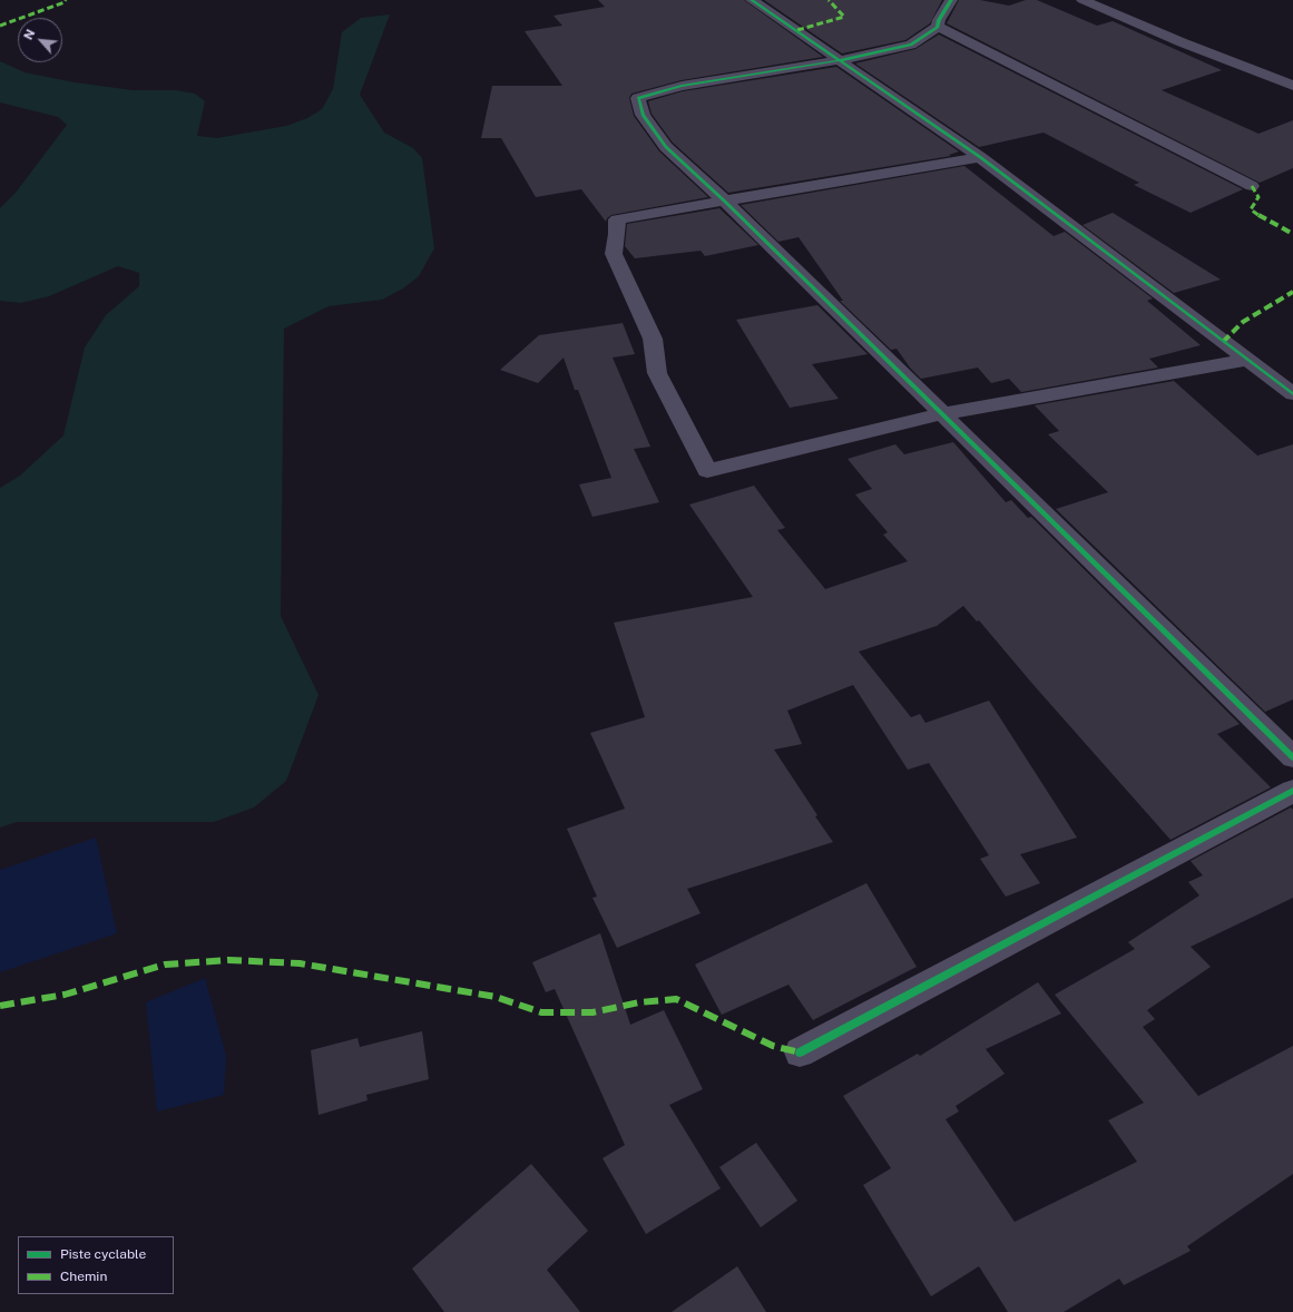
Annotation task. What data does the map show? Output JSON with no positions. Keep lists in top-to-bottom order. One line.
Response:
{"legend":["Piste cyclable","Chemin"],"north":"top left"}
